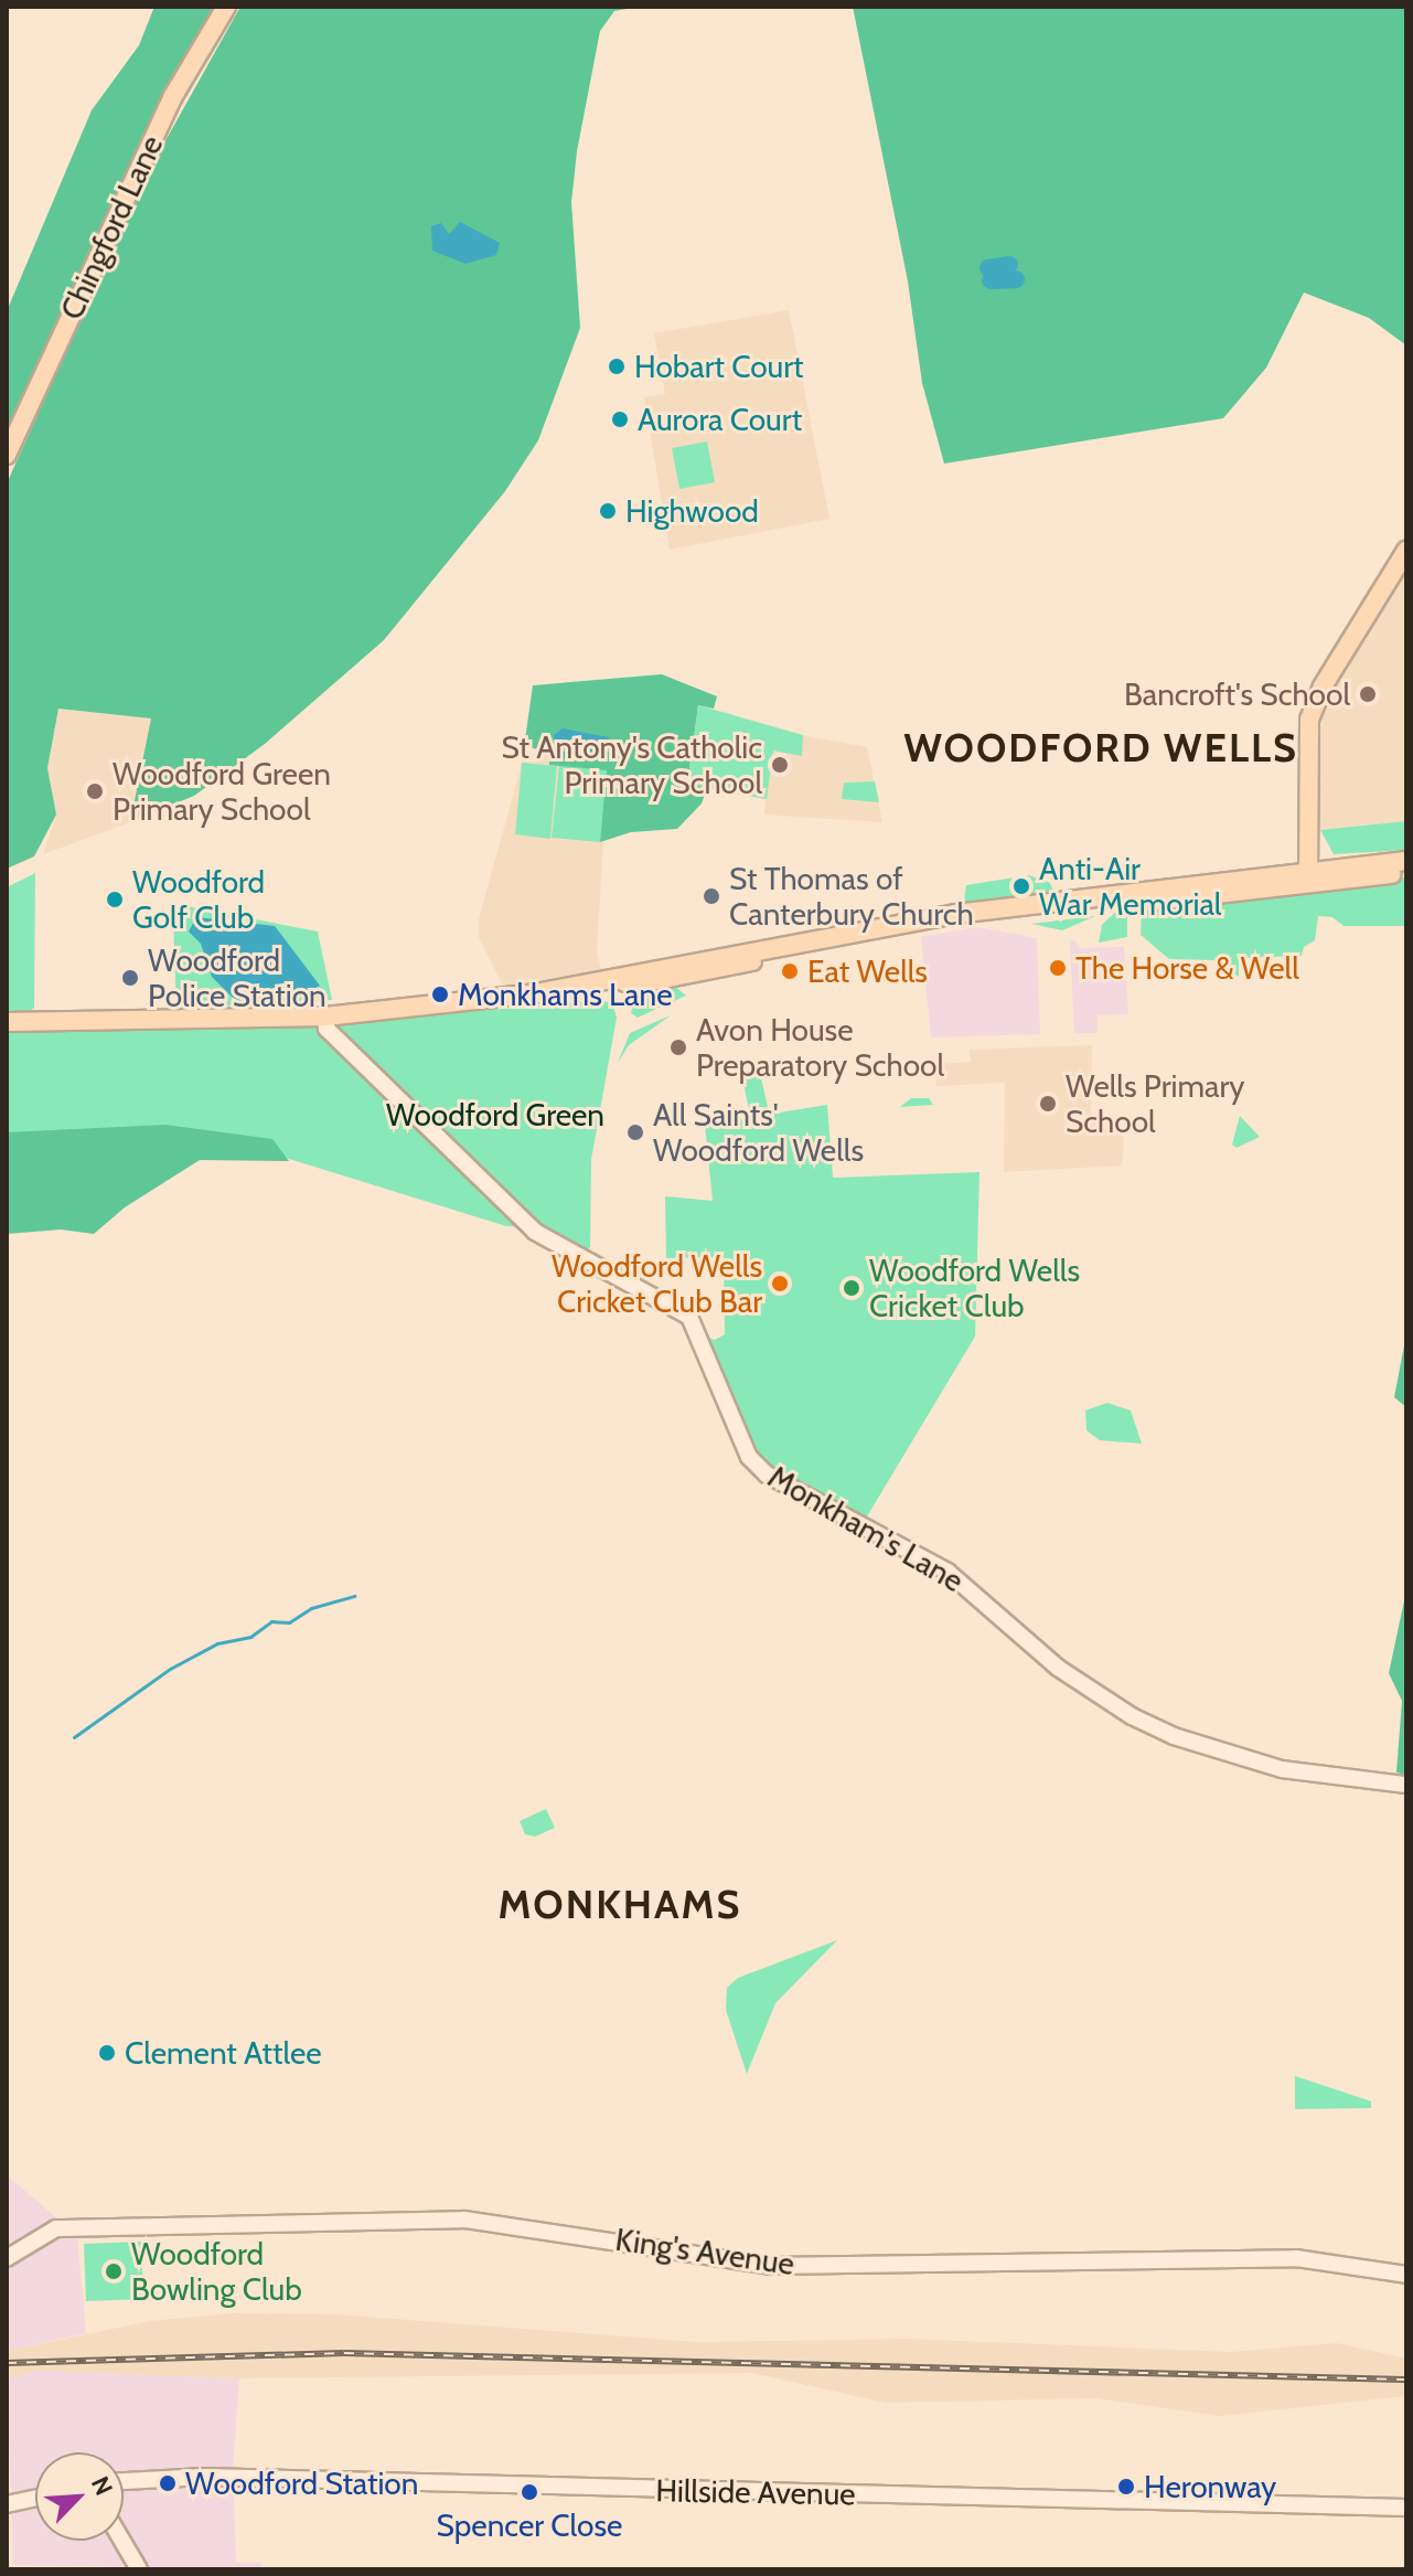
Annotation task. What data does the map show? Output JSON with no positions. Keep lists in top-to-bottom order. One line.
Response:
{"streets":{"main road":["Chingford Lane"],"street":["Monkham's Lane","King's Avenue","Hillside Avenue"]},"districts":["WOODFORD WELLS","MONKHAMS"],"parks":["Woodford Green"],"places":["Hobart Court","Aurora Court","Highwood","Bancroft's School","St Antony's Catholic Primary School","Woodford Green Primary School","Anti-Air War Memorial","St Thomas of Canterbury Church","Woodford Golf Club","The Horse & Well","Eat Wells","Woodford Police Station","Monkhams Lane","Avon House Preparatory School","Wells Primary School","All Saints' Woodford Wells","Woodford Wells Cricket Club Bar","Woodford Wells Cricket Club","Clement Attlee","Woodford Bowling Club","Woodford Station","Heronway","Spencer Close"],"north":"top right"}
